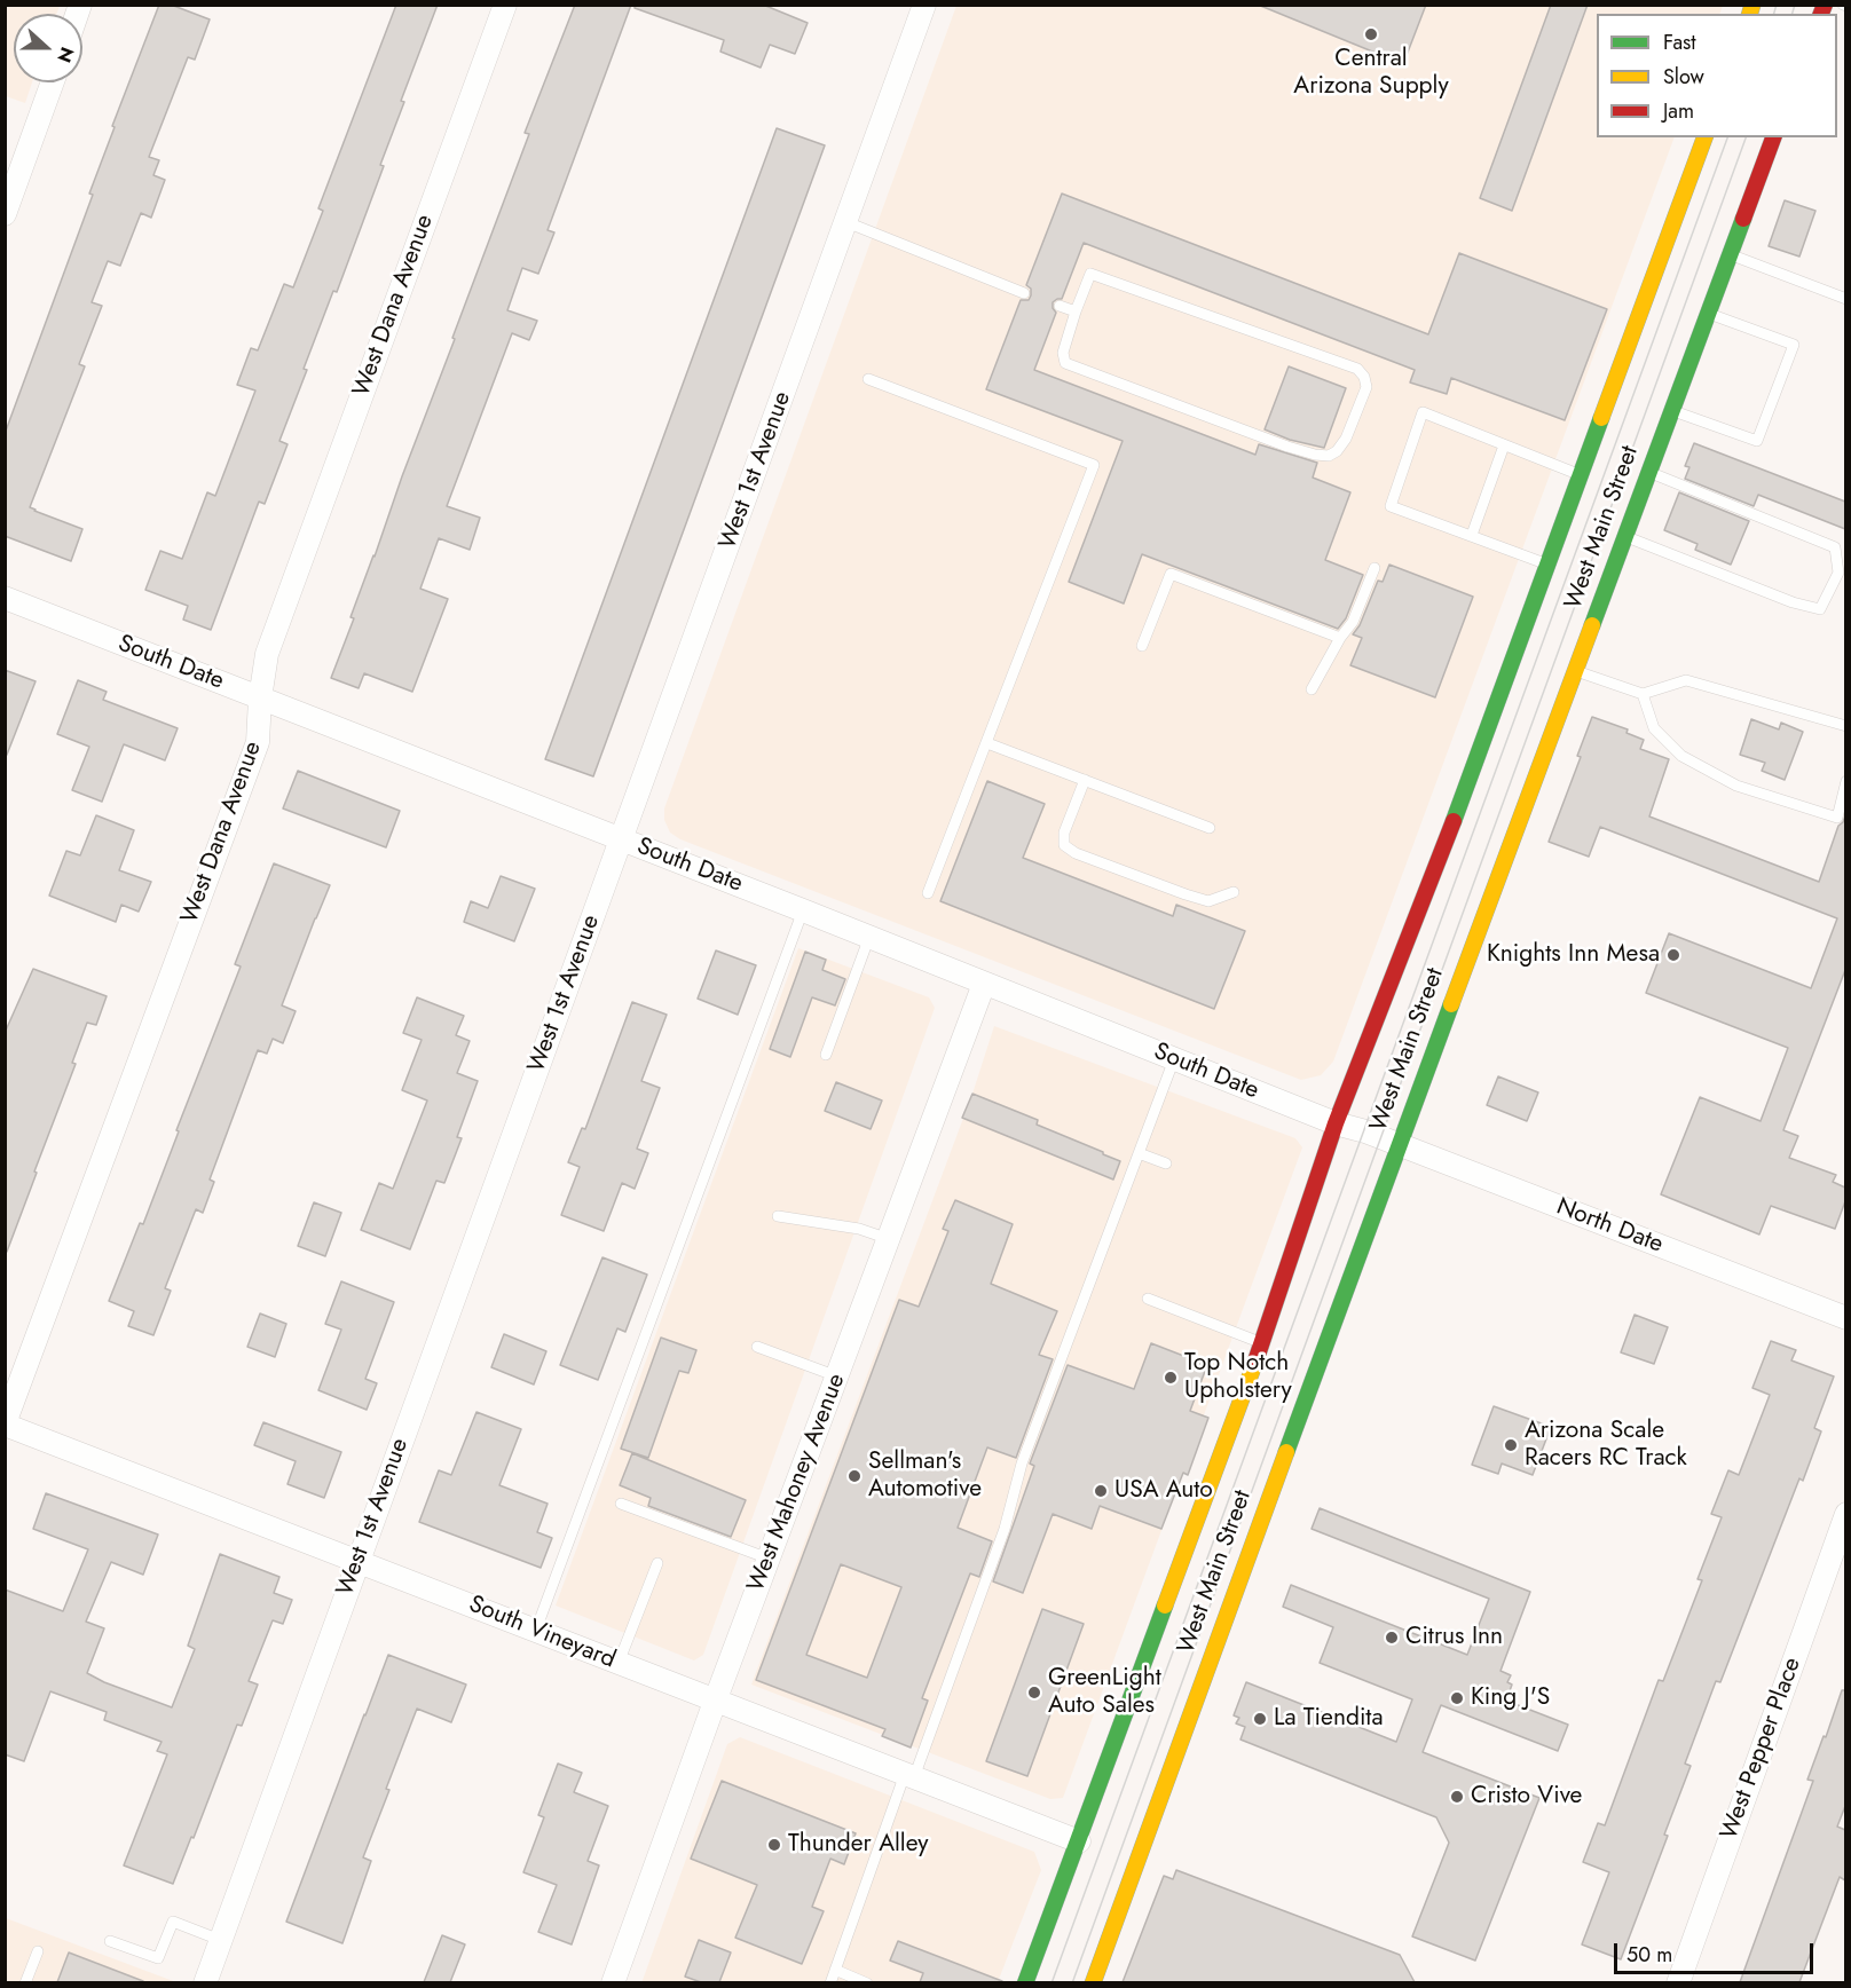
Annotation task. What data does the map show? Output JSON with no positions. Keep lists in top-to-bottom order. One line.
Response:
{"streets":{"main road":["West Main Street"],"street":["West Dana Avenue","West 1st Avenue","South Date","North Date","West Mahoney Avenue","South Vineyard","West Pepper Place"]},"crossings":[["West Dana Avenue","South Date"],["West Dana Avenue","South Vineyard"],["West 1st Avenue","South Date"],["West 1st Avenue","South Vineyard"],["West Main Street","South Date"],["West Main Street","North Date"],["West Main Street","South Vineyard"],["South Date","North Date"],["South Date","West Mahoney Avenue"],["West Mahoney Avenue","South Vineyard"]],"places":["Central Arizona Supply","Knights Inn Mesa","Top Notch Upholstery","Arizona Scale Racers RC Track","Sellman's Automotive","USA Auto","Citrus Inn","GreenLight Auto Sales","King J'S","La Tiendita","Cristo Vive","Thunder Alley"],"legend":["Fast","Slow","Jam"],"scale_bar":"50 m","north":"right"}
